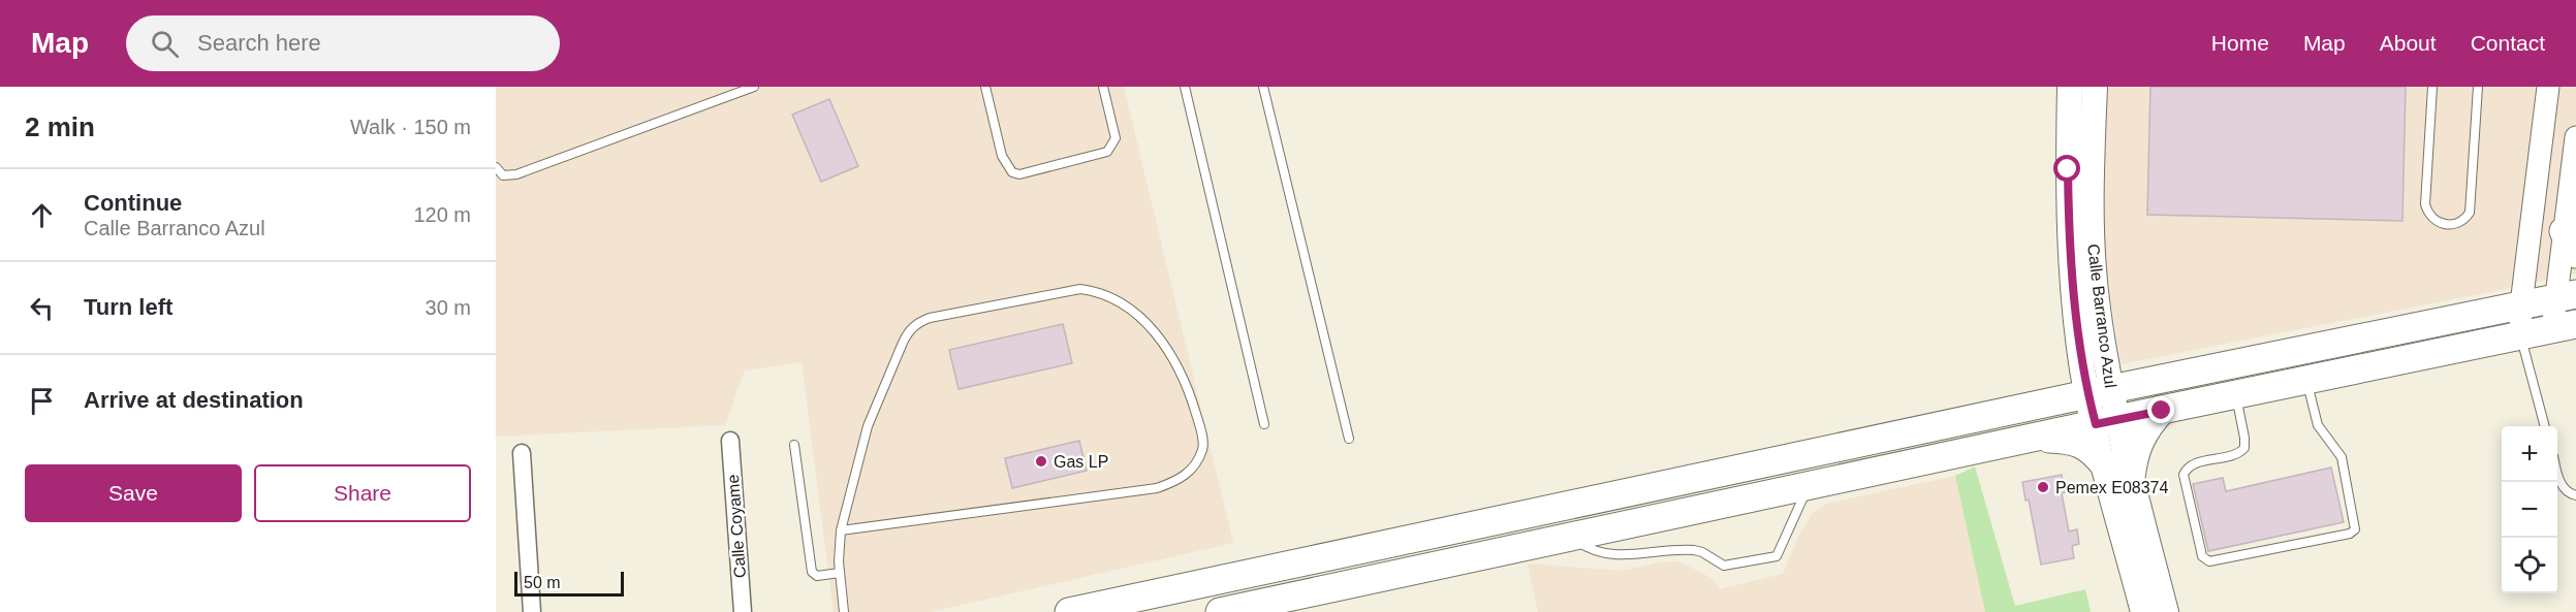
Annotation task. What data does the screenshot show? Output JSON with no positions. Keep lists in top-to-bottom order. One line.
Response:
{"streets":{"main road":["Calle Barranco Azul"],"street":["Calle Coyame"]},"places":["Gas LP","Pemex E08374"],"scale_bar":"50 m","page":{"header":"Map","search":"Search here","nav":["Home","Map","About","Contact"],"heading":["2 min","Walk · 150 m"],"list":[["Continue","Calle Barranco Azul","120 m"],["Turn left","30 m"],"Arrive at destination"],"map_buttons":["+","−"],"buttons":["Save","Share"],"scale":"50 m"}}
